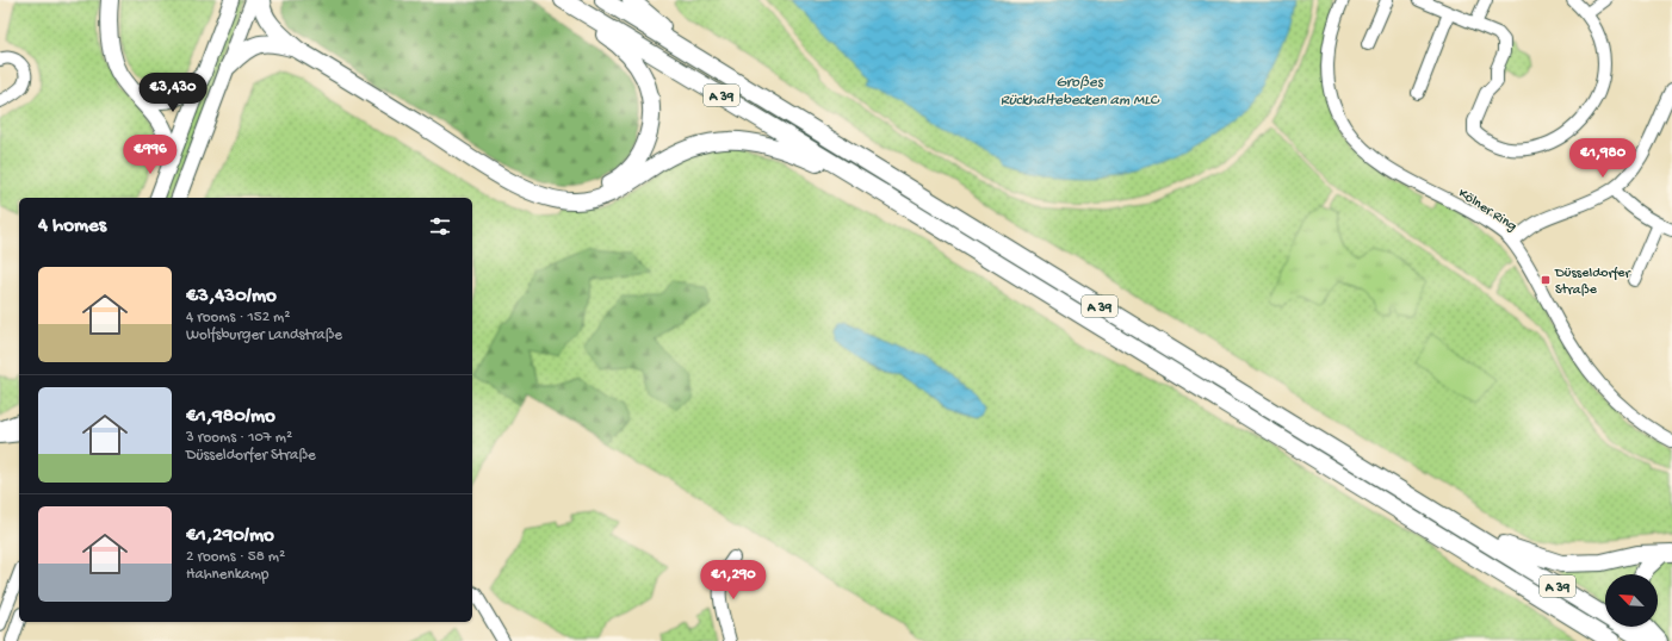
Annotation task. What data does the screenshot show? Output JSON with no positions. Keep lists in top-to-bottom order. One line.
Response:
{"streets":{"highway":["A 39"],"street":["Kölner Ring"]},"water":["Großes Rückhaltebecken am MLC"],"places":{"transit":["Düsseldorfer Straße"]},"north":"top left","page":{"price":["€3,430","€996","€1,980","€1,290"],"heading":"4 homes","list":[{"name":"€3,430/mo","note":"4 rooms · 152 m² · Wolfsburger Landstraße"},{"name":"€1,980/mo","note":"3 rooms · 107 m² · Düsseldorfer Straße"},{"name":"€1,290/mo","note":"2 rooms · 58 m² · Hahnenkamp"}]}}
